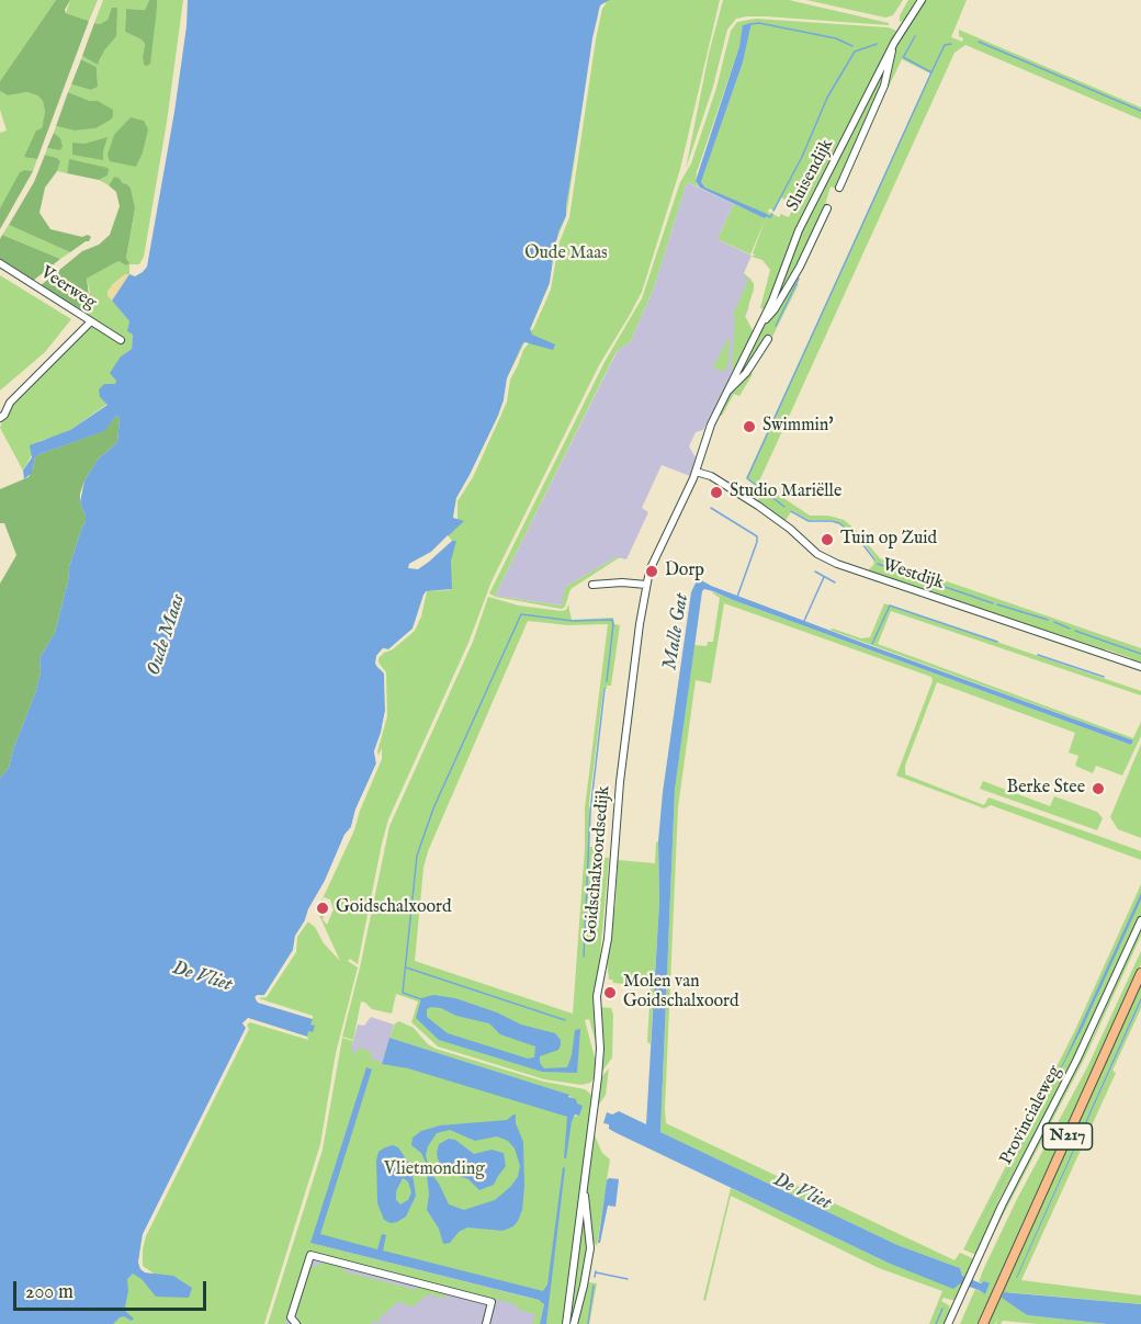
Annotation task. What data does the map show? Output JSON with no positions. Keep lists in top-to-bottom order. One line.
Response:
{"streets":{"main road":["N217"],"street":["Sluisendijk","Veerweg","Westdijk","Goidschalxoordsedijk","Provincialeweg"]},"crossings":[["Sluisendijk","Westdijk"],["Sluisendijk","Goidschalxoordsedijk"],["Westdijk","Goidschalxoordsedijk"]],"water":["Malle Gat","Oude Maas","De Vliet"],"parks":["Oude Maas","Vlietmonding"],"places":["Swimmin'","Studio Mariëlle","Tuin op Zuid","Dorp","Berke Stee","Goidschalxoord","Molen van Goidschalxoord"],"scale_bar":"200 m"}
